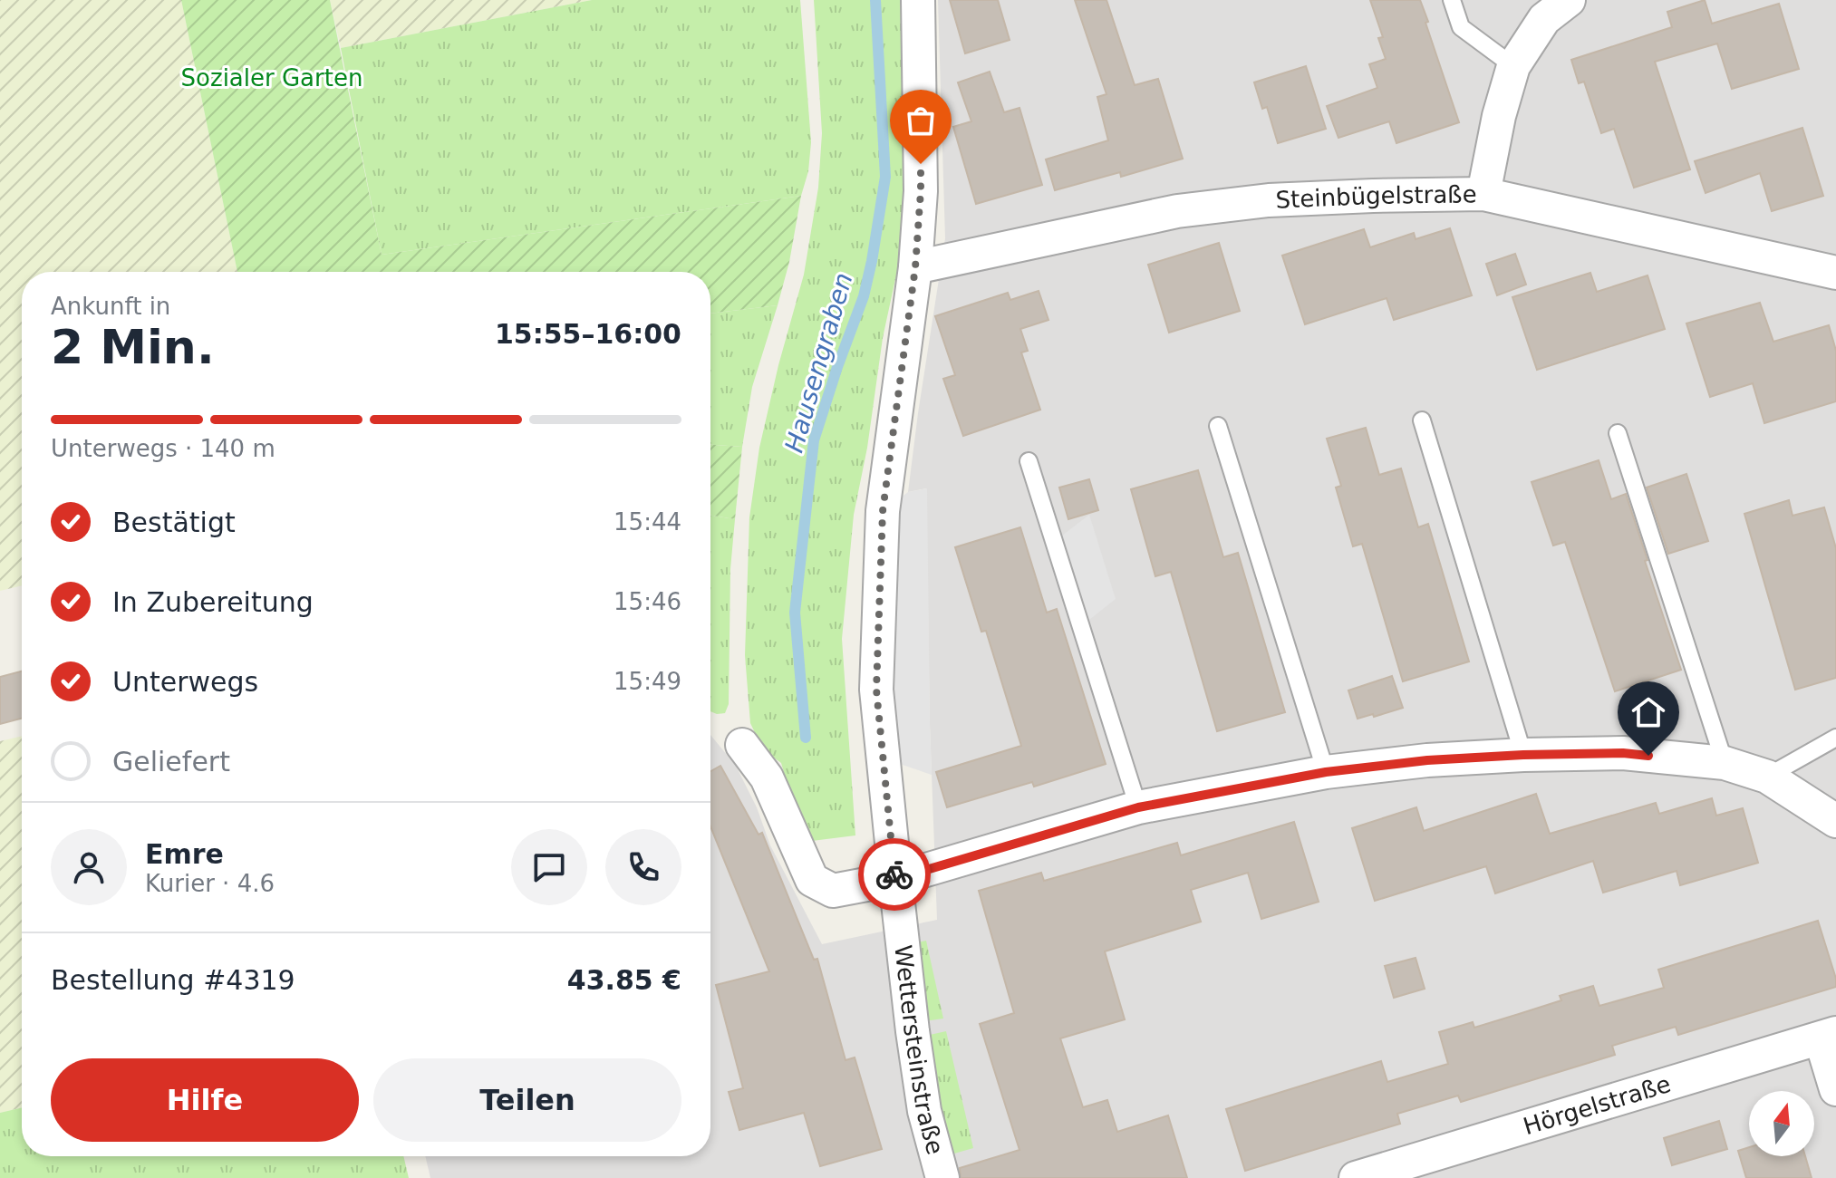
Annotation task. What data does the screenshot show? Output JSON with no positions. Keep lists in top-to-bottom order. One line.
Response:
{"streets":{"street":["Steinbügelstraße","Wettersteinstraße","Hörgelstraße"]},"crossings":[["Steinbügelstraße","Wettersteinstraße"]],"water":["Hausengraben"],"parks":["Sozialer Garten"],"north":"top","page":{"heading":["2 Min.","Ankunft in","15:55–16:00"],"panel":["Emre","Kurier · 4.6","Bestellung #4319","43.85 €"],"bar":"Unterwegs · 140 m","list":[["Bestätigt","15:44"],["In Zubereitung","15:46"],["Unterwegs","15:49"],"Geliefert"],"buttons":["Hilfe","Teilen"]}}
